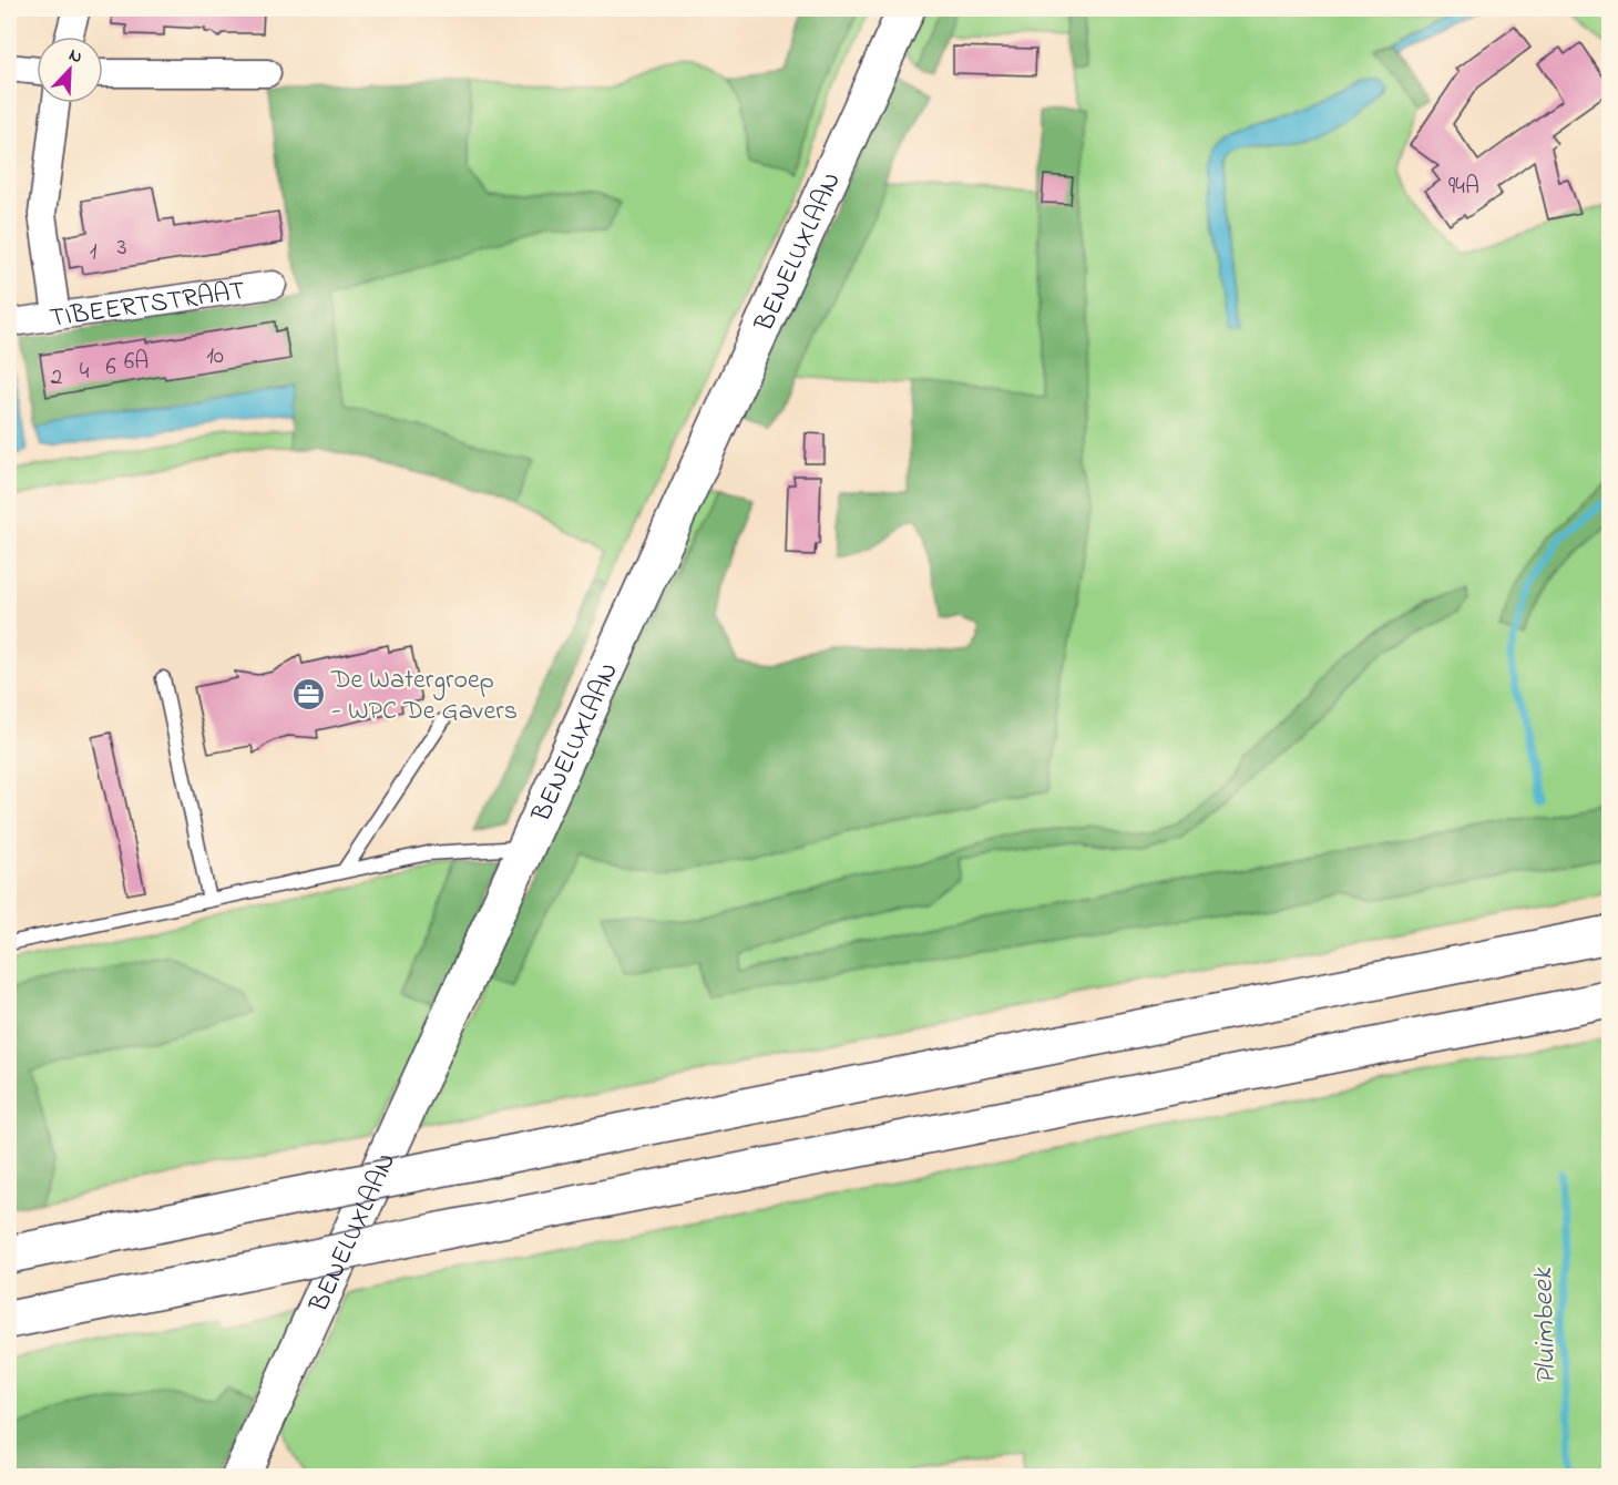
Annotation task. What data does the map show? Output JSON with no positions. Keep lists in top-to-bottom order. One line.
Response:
{"streets":{"main road":["BENELUXLAAN"],"street":["TIBEERTSTRAAT"]},"water":["Pluimbeek"],"places":{"office":["De Watergroep - WPC De Gavers"]},"house_numbers":["94A","3","1","10","6A","6","4","2"],"north":"top right"}
